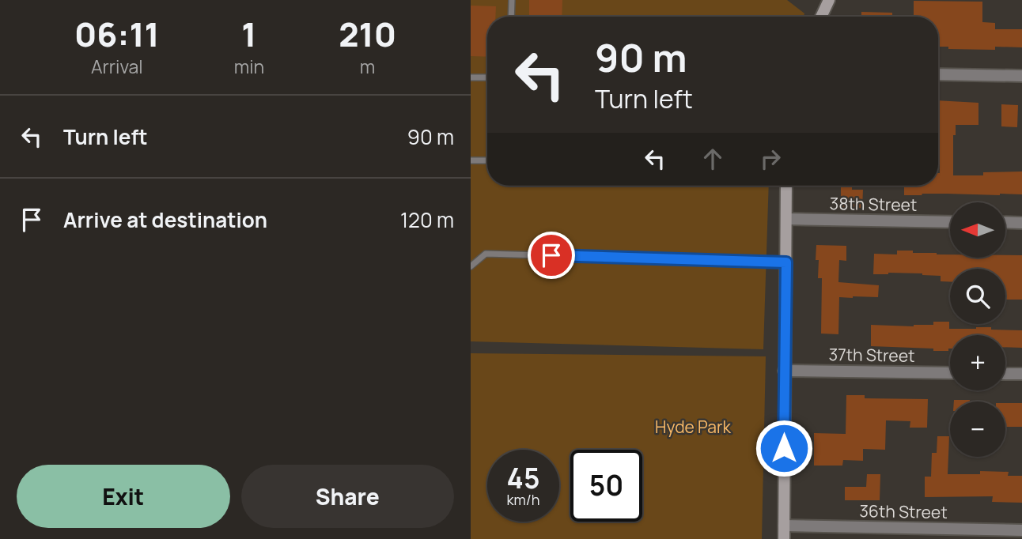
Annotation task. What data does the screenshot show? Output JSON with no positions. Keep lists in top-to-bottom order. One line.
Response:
{"streets":{"street":["38th Street","37th Street","36th Street"]},"parks":["Hyde Park"],"north":"left","page":{"eta":["06:11","Arrival","1","min","210","m"],"turn":["90 m","Turn left"],"list":[{"name":"Turn left","value":"90 m"},{"name":"Arrive at destination","value":"120 m"}],"map_buttons":["+","−"],"speed":"45 km/h","limit":"50","buttons":["Exit","Share"]}}
